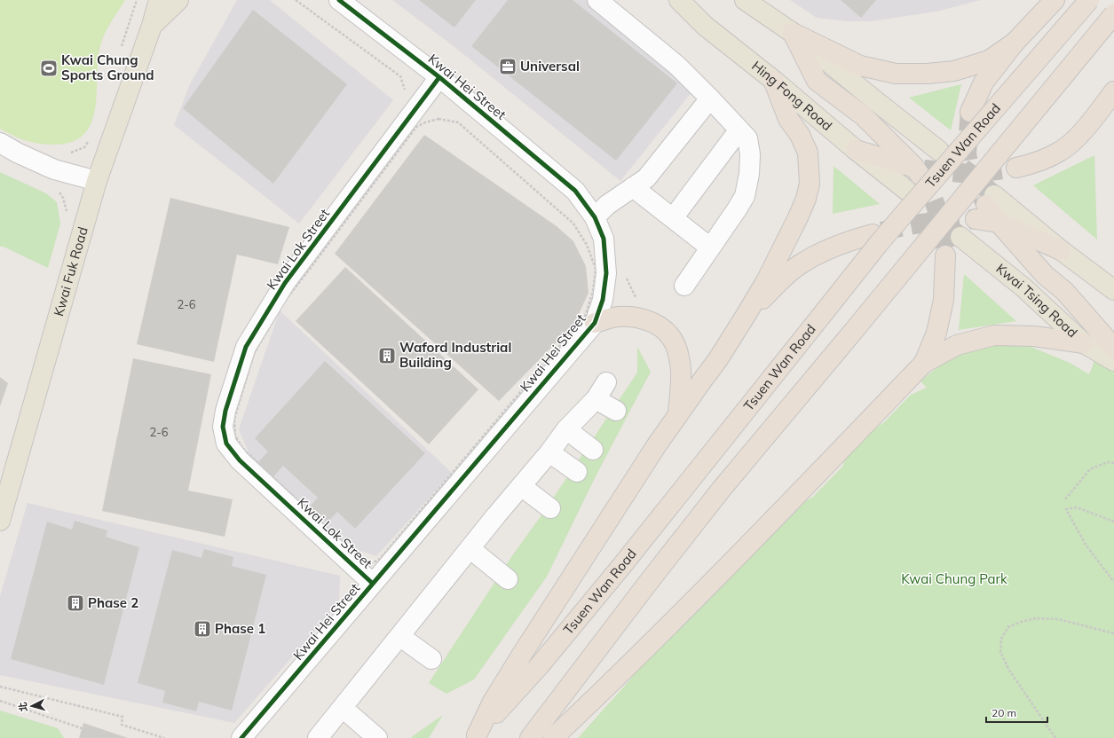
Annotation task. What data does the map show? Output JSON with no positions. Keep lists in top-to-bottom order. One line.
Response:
{"streets":{"highway":["Tsuen Wan Road"],"main road":["Hing Fong Road","Kwai Fuk Road","Kwai Tsing Road"],"street":["Kwai Hei Street","Kwai Lok Street"]},"crossings":[["Kwai Hei Street","Kwai Lok Street"]],"parks":["Kwai Chung Park"],"places":{"office":["Universal"],"sports":["Kwai Chung Sports Ground"],"building":["Waford Industrial Building","Phase 2","Phase 1"]},"house_numbers":["2-6","2-6"],"scale_bar":"20 m","north":"left"}
